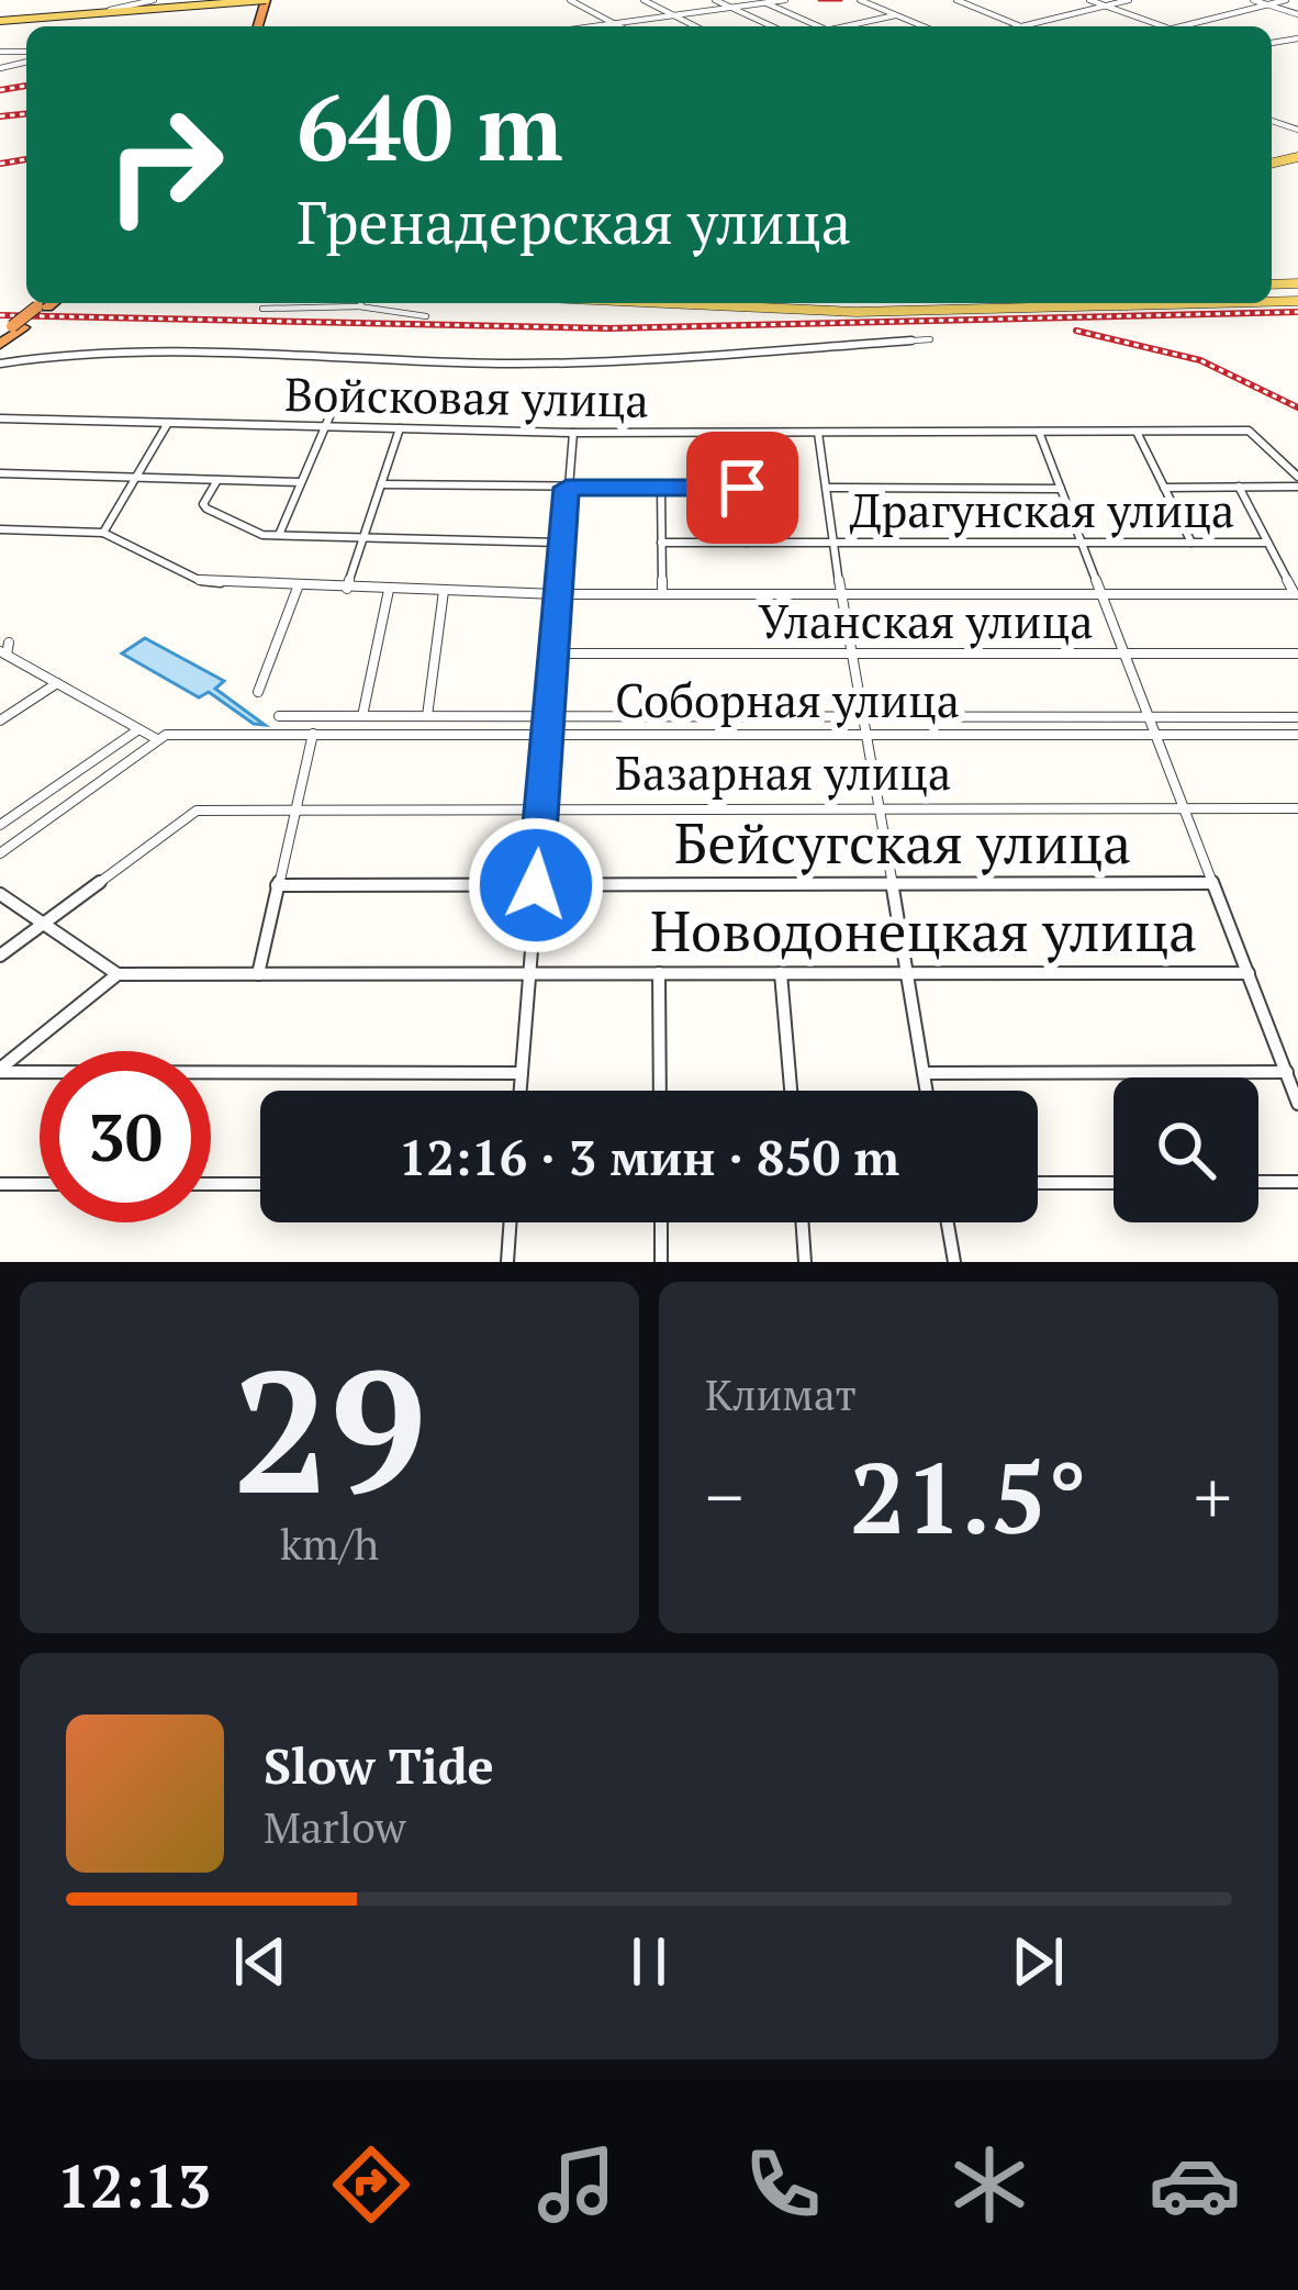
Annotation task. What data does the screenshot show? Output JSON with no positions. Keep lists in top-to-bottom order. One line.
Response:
{"streets":{"street":["Войсковая улица","Драгунская улица","Уланская улица","Соборная улица","Базарная улица","Бейсугская улица","Новодонецкая улица"]},"page":{"turn":["640 m","Гренадерская улица"],"limit":"30","trip":"12:16 · 3 мин · 850 m","tile":[["29","km/h"],"Климат"],"heat":["−","21.5°","+"],"song":["Slow Tide","Marlow"],"tabs":"12:13"}}
